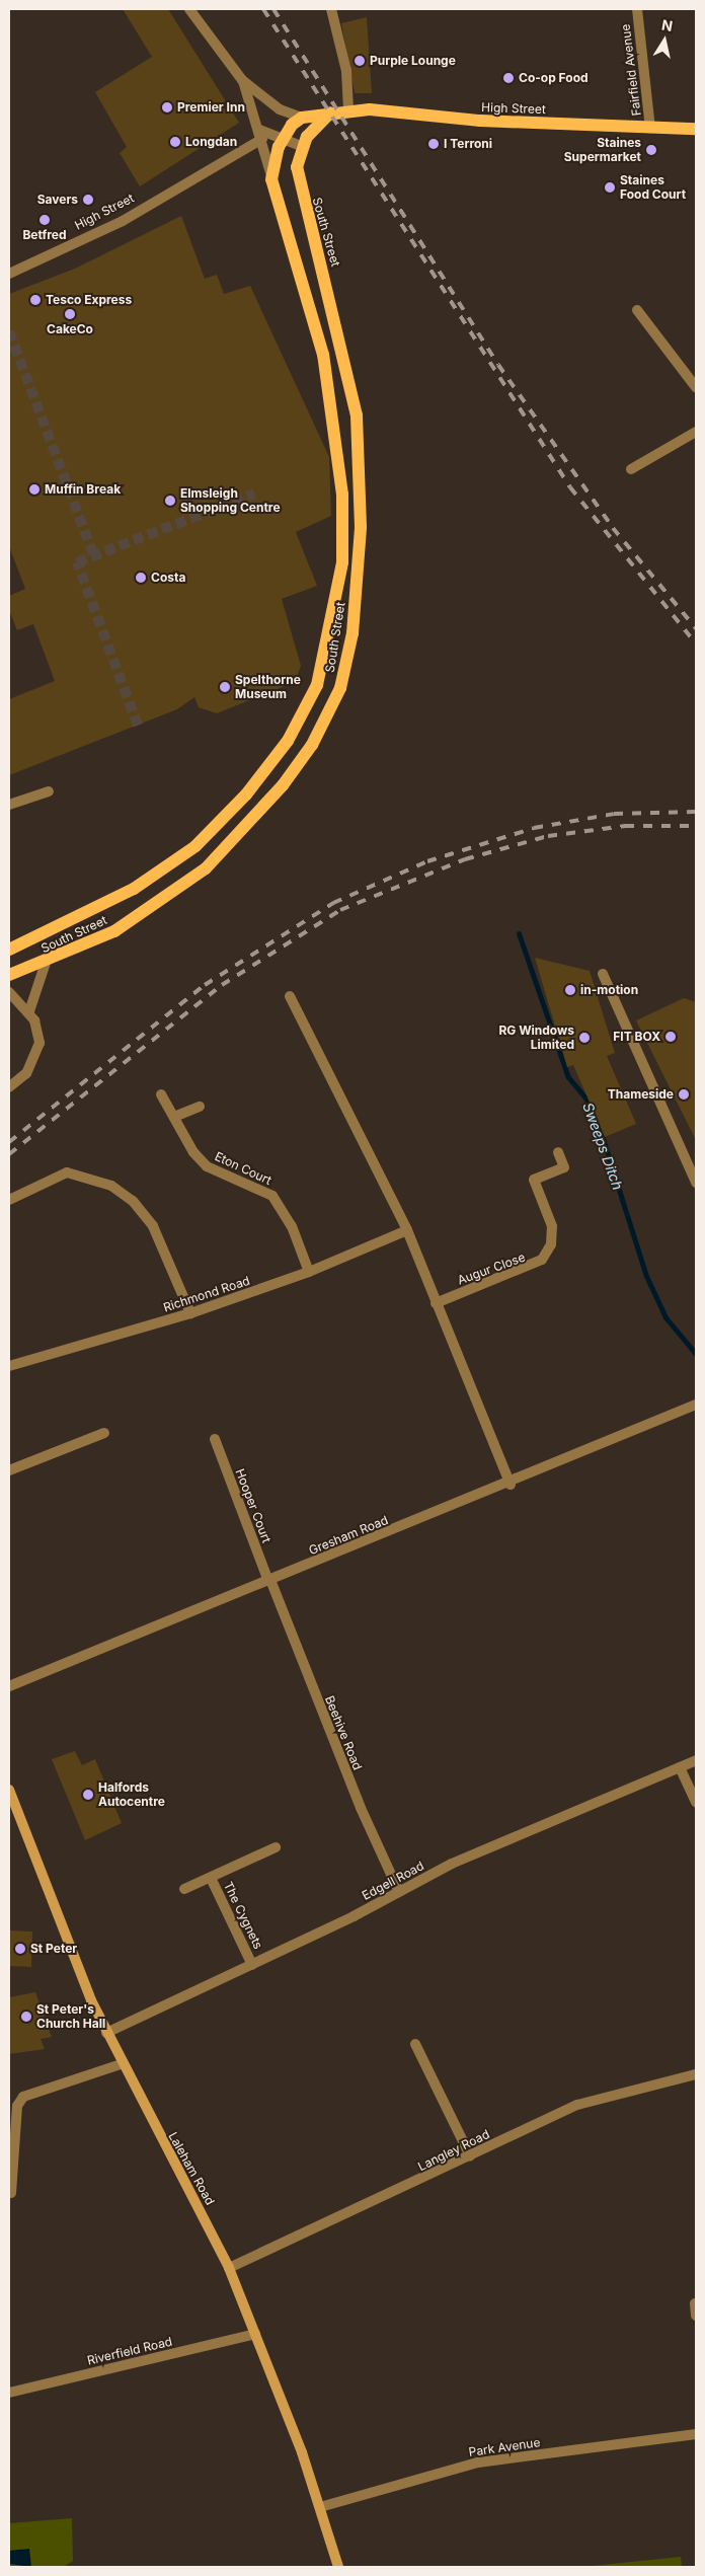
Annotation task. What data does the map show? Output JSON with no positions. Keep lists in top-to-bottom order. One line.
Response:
{"streets":{"main road":["High Street","South Street","Laleham Road"],"street":["Fairfield Avenue","Eton Court","Augur Close","Richmond Road","Hooper Court","Gresham Road","Beehive Road","Edgell Road","The Cygnets","Langley Road","Riverfield Road","Park Avenue"]},"crossings":[["Fairfield Avenue","High Street"],["Eton Court","Richmond Road"],["Hooper Court","Gresham Road"],["Hooper Court","Beehive Road"],["Gresham Road","Beehive Road"],["Beehive Road","Edgell Road"],["Edgell Road","The Cygnets"],["Edgell Road","Laleham Road"],["Langley Road","Laleham Road"],["Laleham Road","Riverfield Road"],["Laleham Road","Park Avenue"]],"water":["Sweeps Ditch"],"places":["Purple Lounge","Co-op Food","Premier Inn","Longdan","I Terroni","Staines Supermarket","Staines Food Court","Savers","Betfred","Tesco Express","CakeCo","Muffin Break","Elmsleigh Shopping Centre","Costa","Spelthorne Museum","in-motion","FIT BOX","RG Windows Limited","Thameside","Halfords Autocentre","St Peter","St Peter's Church Hall"],"north":"top"}
